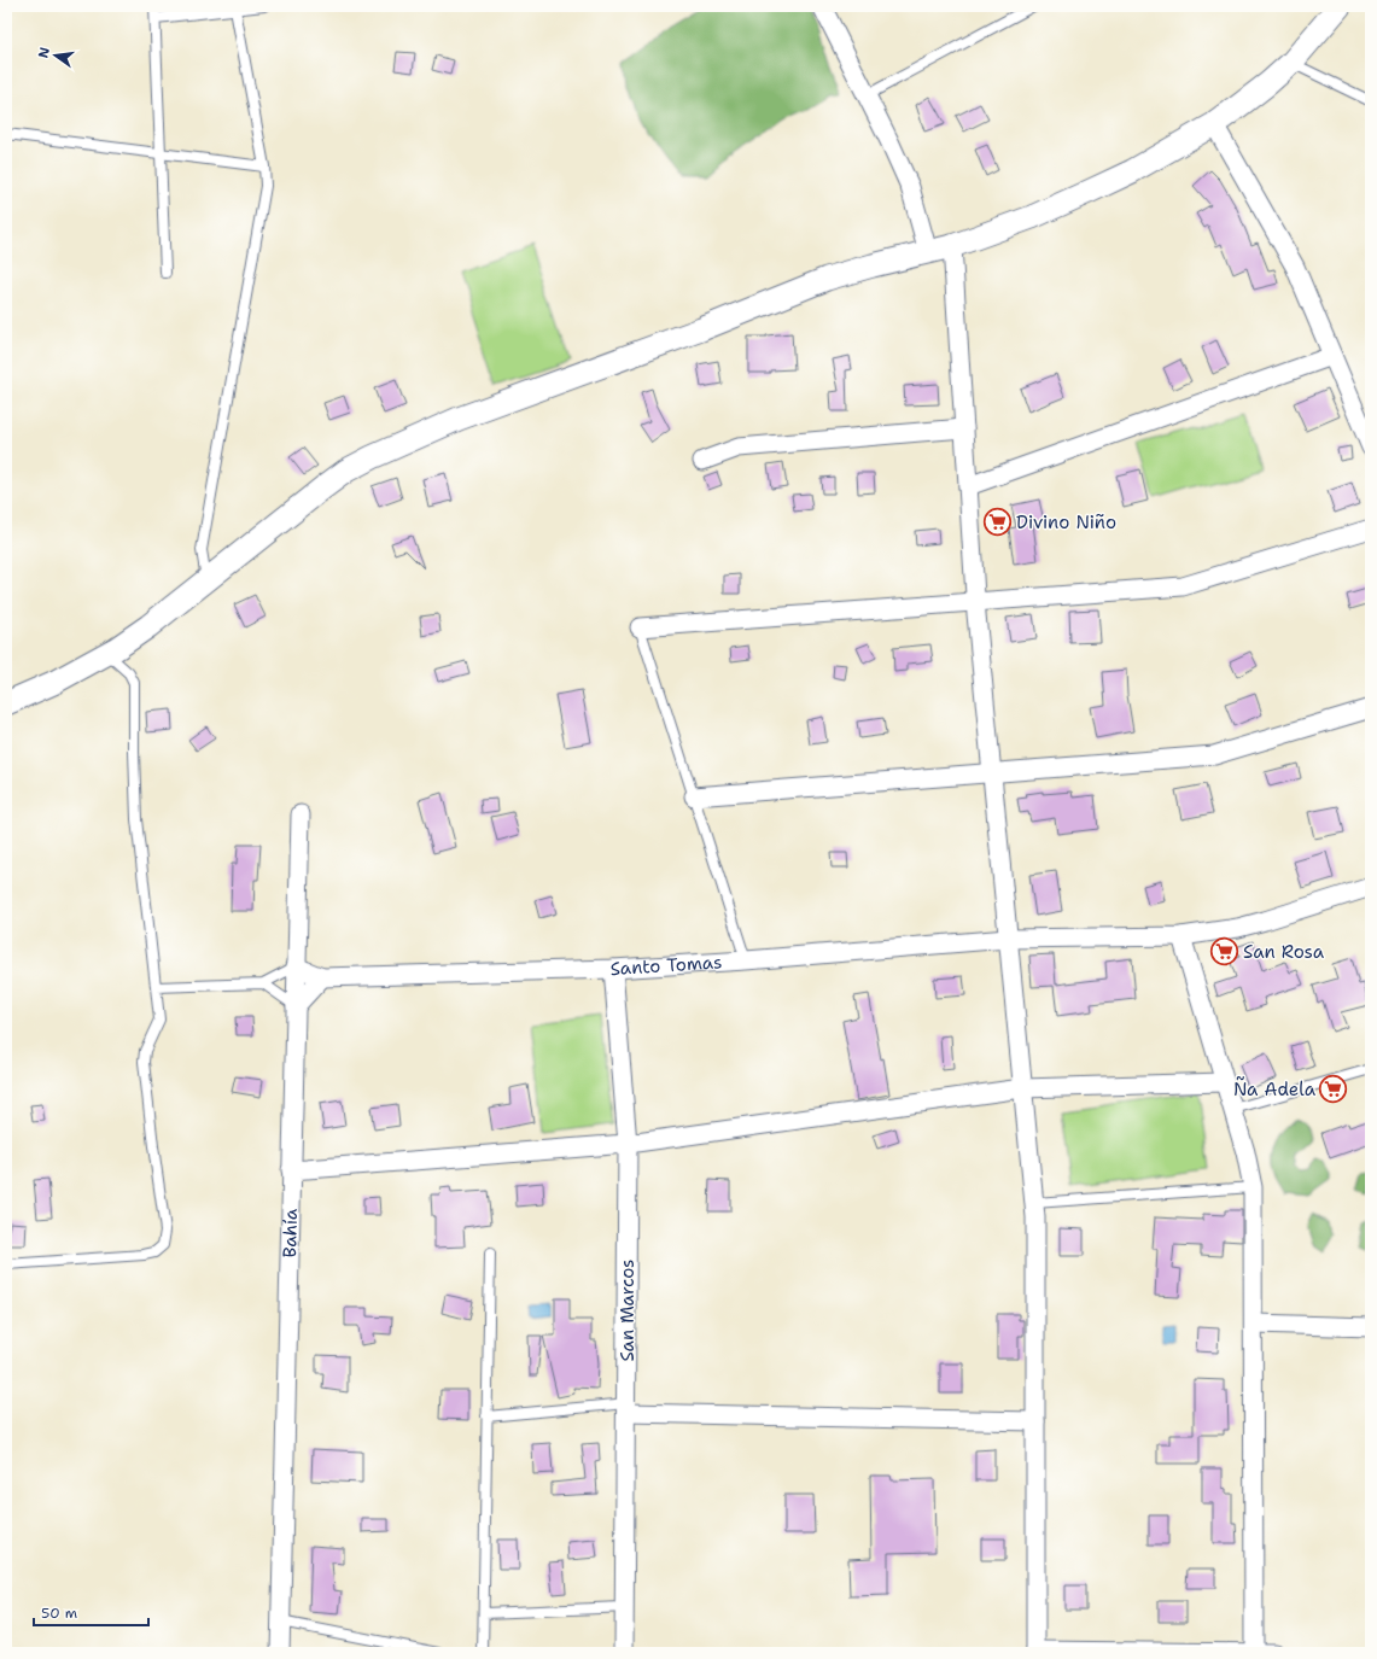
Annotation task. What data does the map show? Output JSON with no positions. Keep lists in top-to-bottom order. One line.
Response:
{"streets":{"street":["Santo Tomas","Bahía","San Marcos"]},"crossings":[["Santo Tomas","Bahía"],["Santo Tomas","San Marcos"]],"places":{"supermarket":["Divino Niño","San Rosa","Ña Adela"]},"scale_bar":"50 m","north":"left"}
